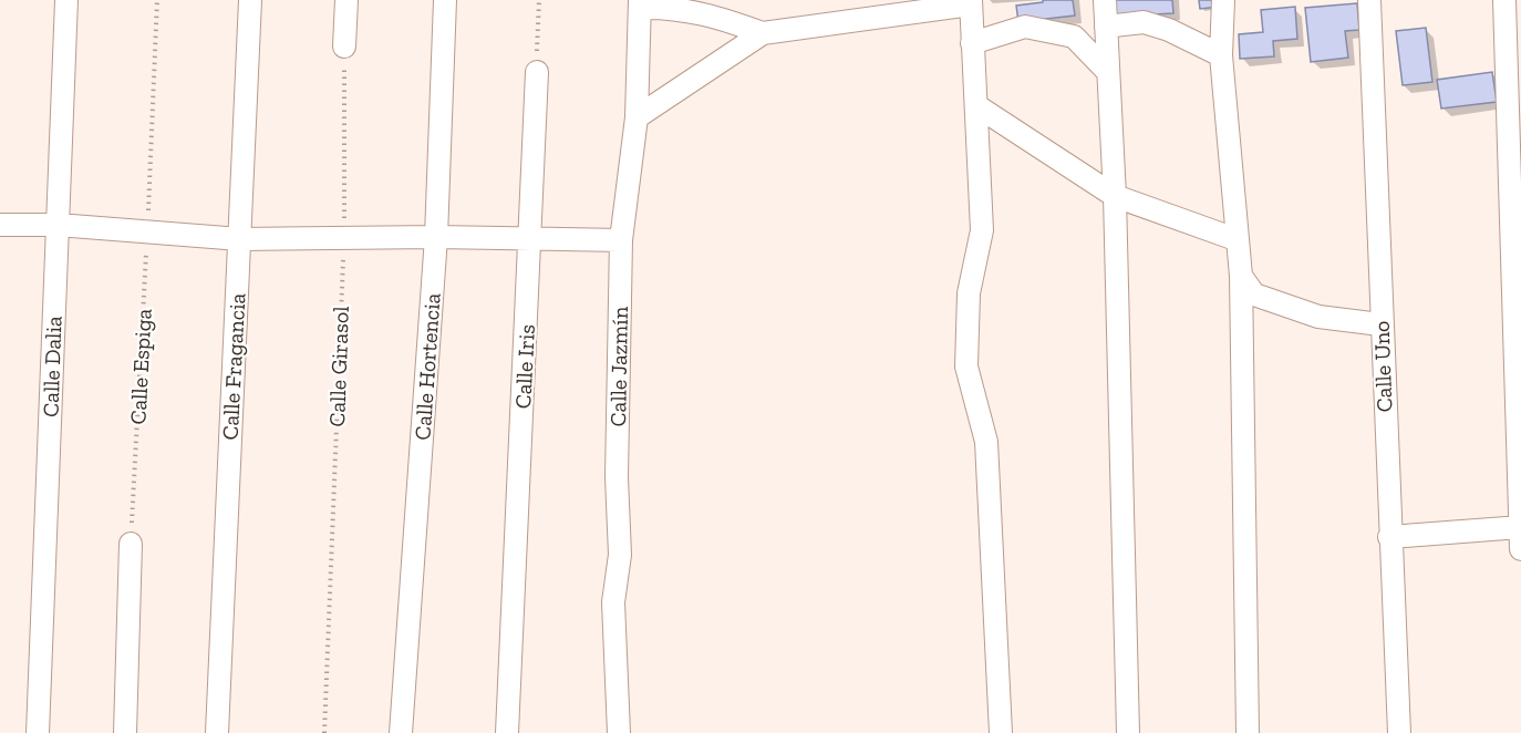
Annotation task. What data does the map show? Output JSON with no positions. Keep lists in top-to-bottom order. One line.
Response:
{"streets":{"street":["Calle Dalia","Calle Fragancia","Calle Hortencia","Calle Iris","Calle Jazmín","Calle Uno"],"path":["Calle Espiga","Calle Girasol"]}}
